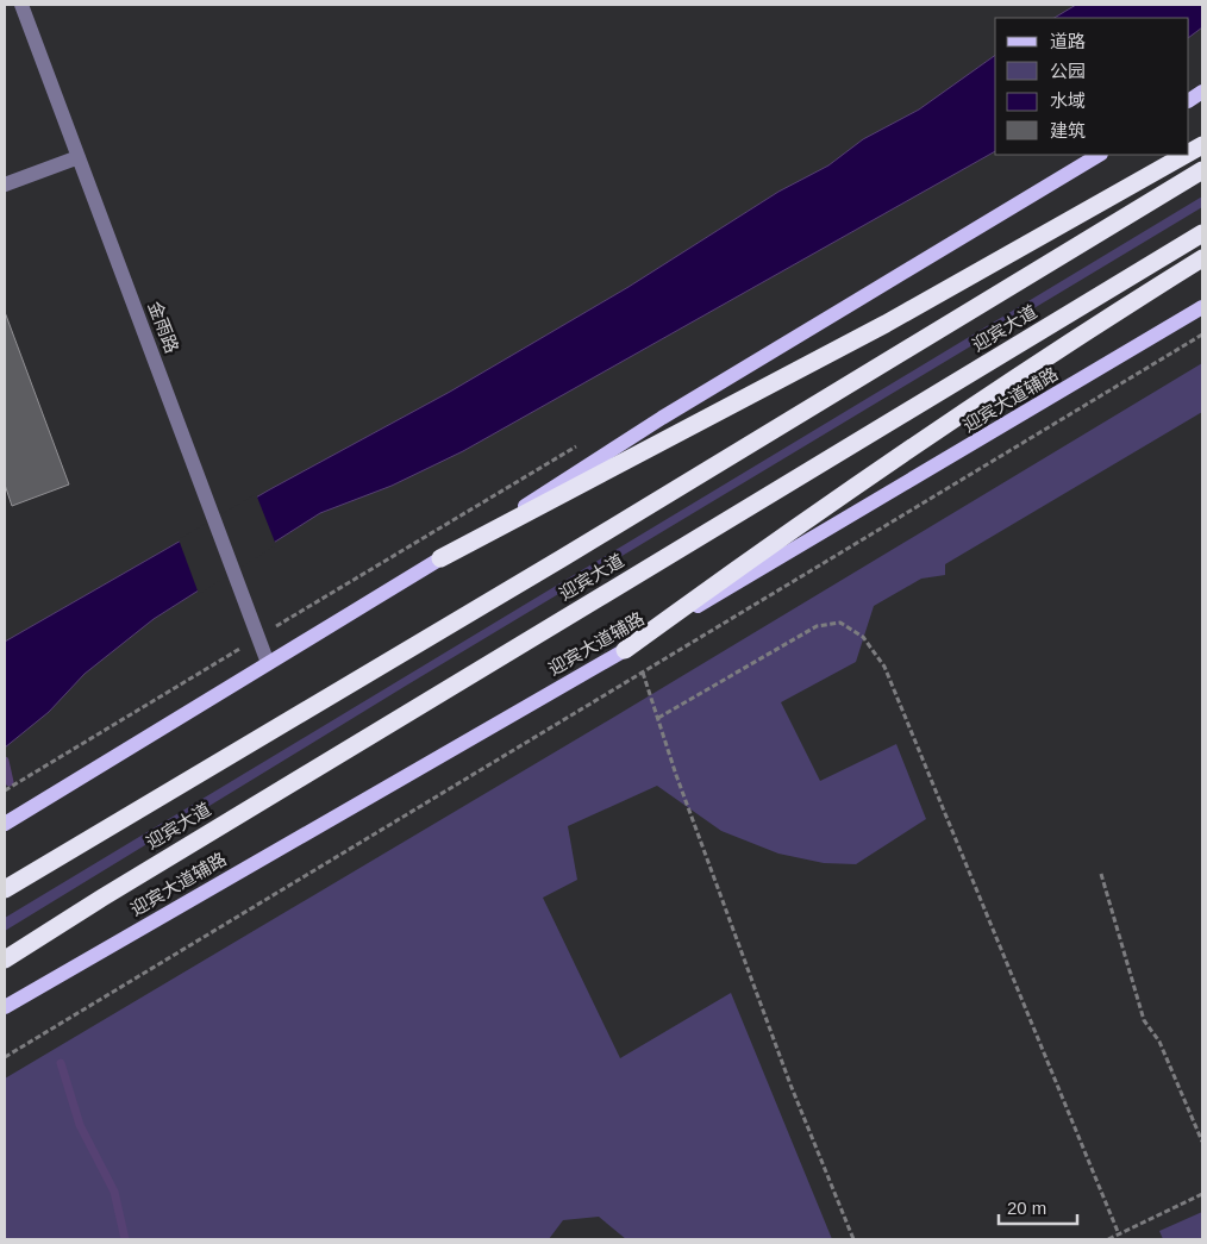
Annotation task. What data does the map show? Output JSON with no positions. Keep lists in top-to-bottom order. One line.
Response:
{"streets":{"highway":["迎宾大道"],"main road":["迎宾大道辅路"],"street":["金雨路"]},"legend":["道路","公园","水域","建筑"],"scale_bar":"20 m"}
